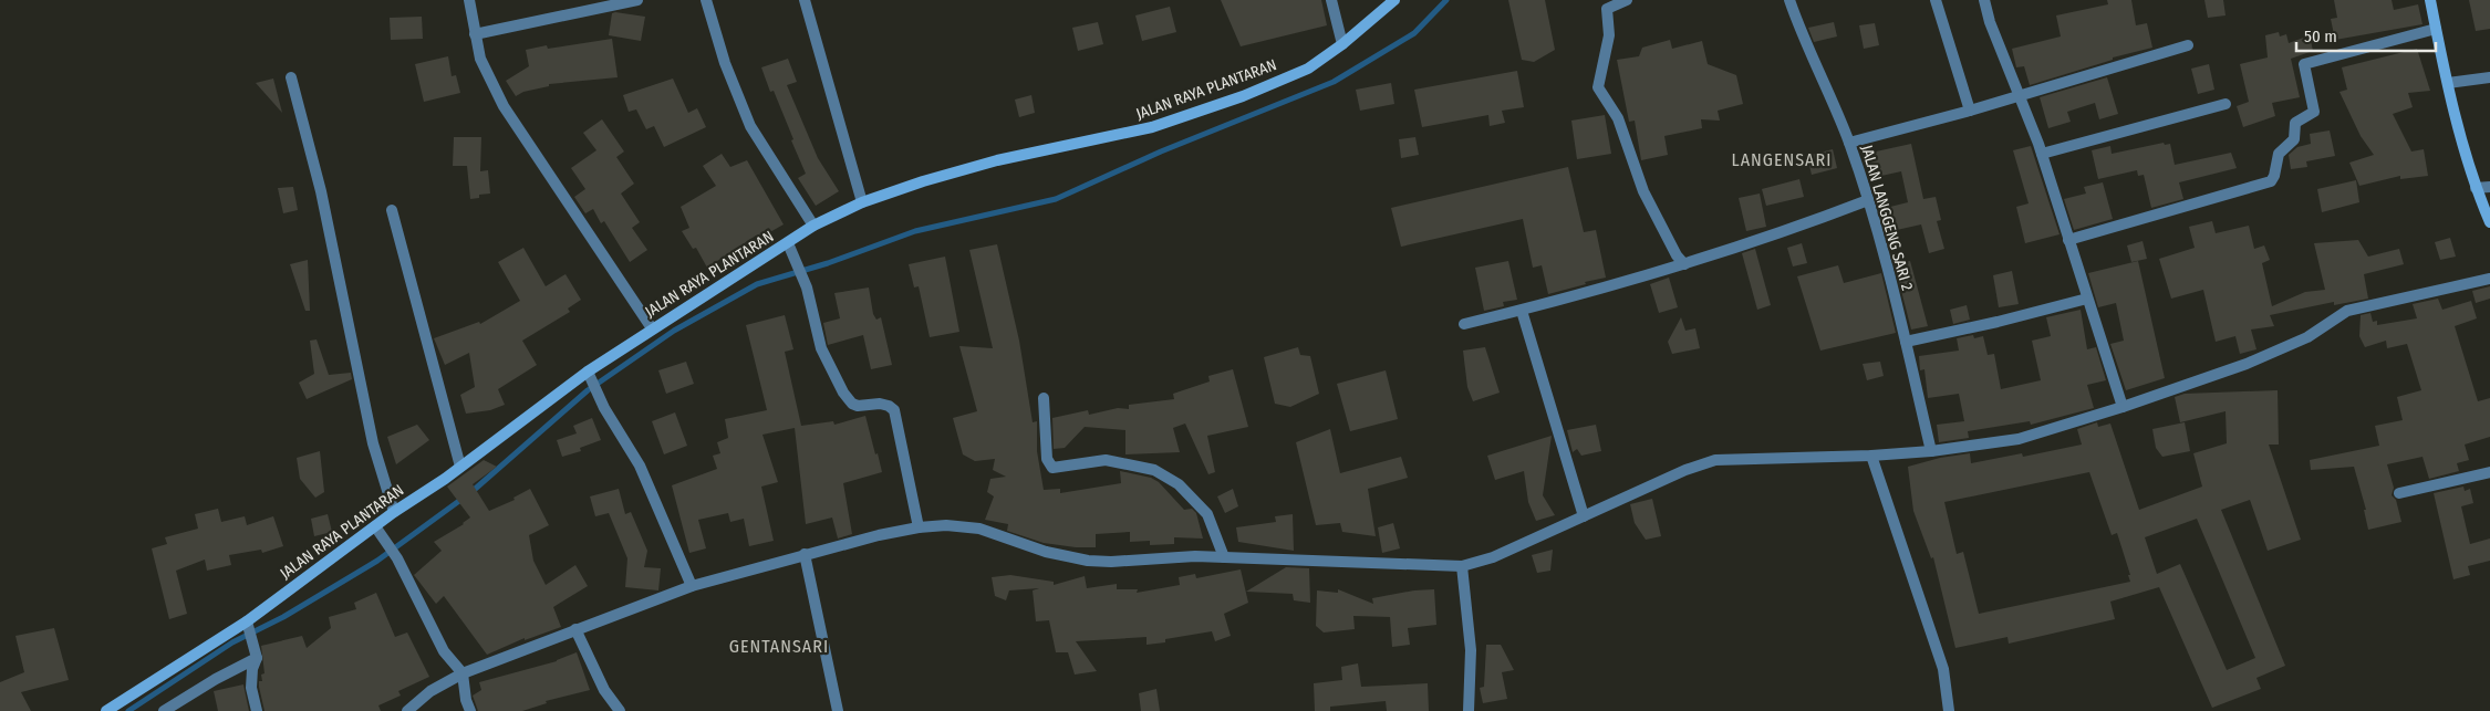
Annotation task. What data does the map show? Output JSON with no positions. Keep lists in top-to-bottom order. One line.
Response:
{"streets":{"main road":["JALAN RAYA PLANTARAN"],"street":["JALAN LANGGENG SARI 2"]},"districts":["LANGENSARI","GENTANSARI"],"scale_bar":"50 m"}
